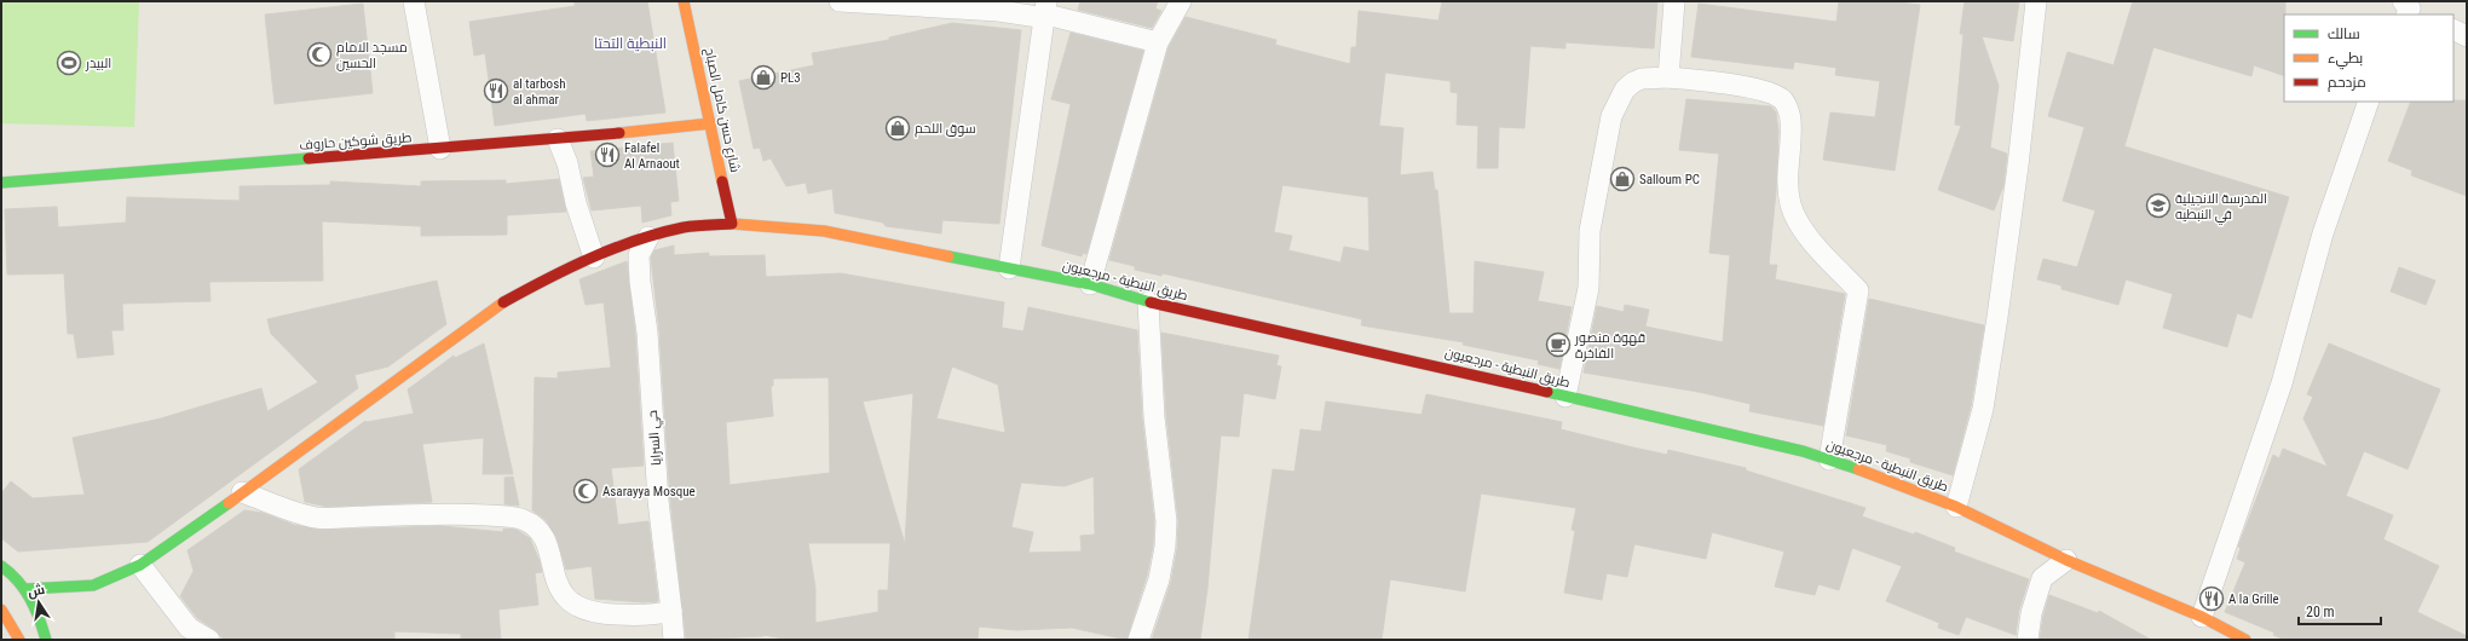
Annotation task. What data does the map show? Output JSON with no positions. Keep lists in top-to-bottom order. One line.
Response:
{"streets":{"main road":["شارع حسن كامل الصباح","طريق شوكين حاروف","طريق النبطية - مرجعيون"],"street":["حي السرايا"]},"crossings":[["شارع حسن كامل الصباح","طريق شوكين حاروف"],["شارع حسن كامل الصباح","طريق النبطية - مرجعيون"],["طريق النبطية - مرجعيون","حي السرايا"]],"districts":["النبطية التحتا"],"places":{"mosque":["مسجد الامام الحسين","Asarayya Mosque"],"sports":["البيدر"],"shop":["PL3","سوق اللحم","Salloum PC"],"restaurant":["al tarbosh al ahmar","Falafel Al Arnaout","A la Grille"],"school or university":["المدرسة الانجيلية في النبطيه"],"cafe":["قهوة منصور الفاخرة"]},"legend":["سالك","بطيء","مزدحم"],"scale_bar":"20 m","north":"top"}
